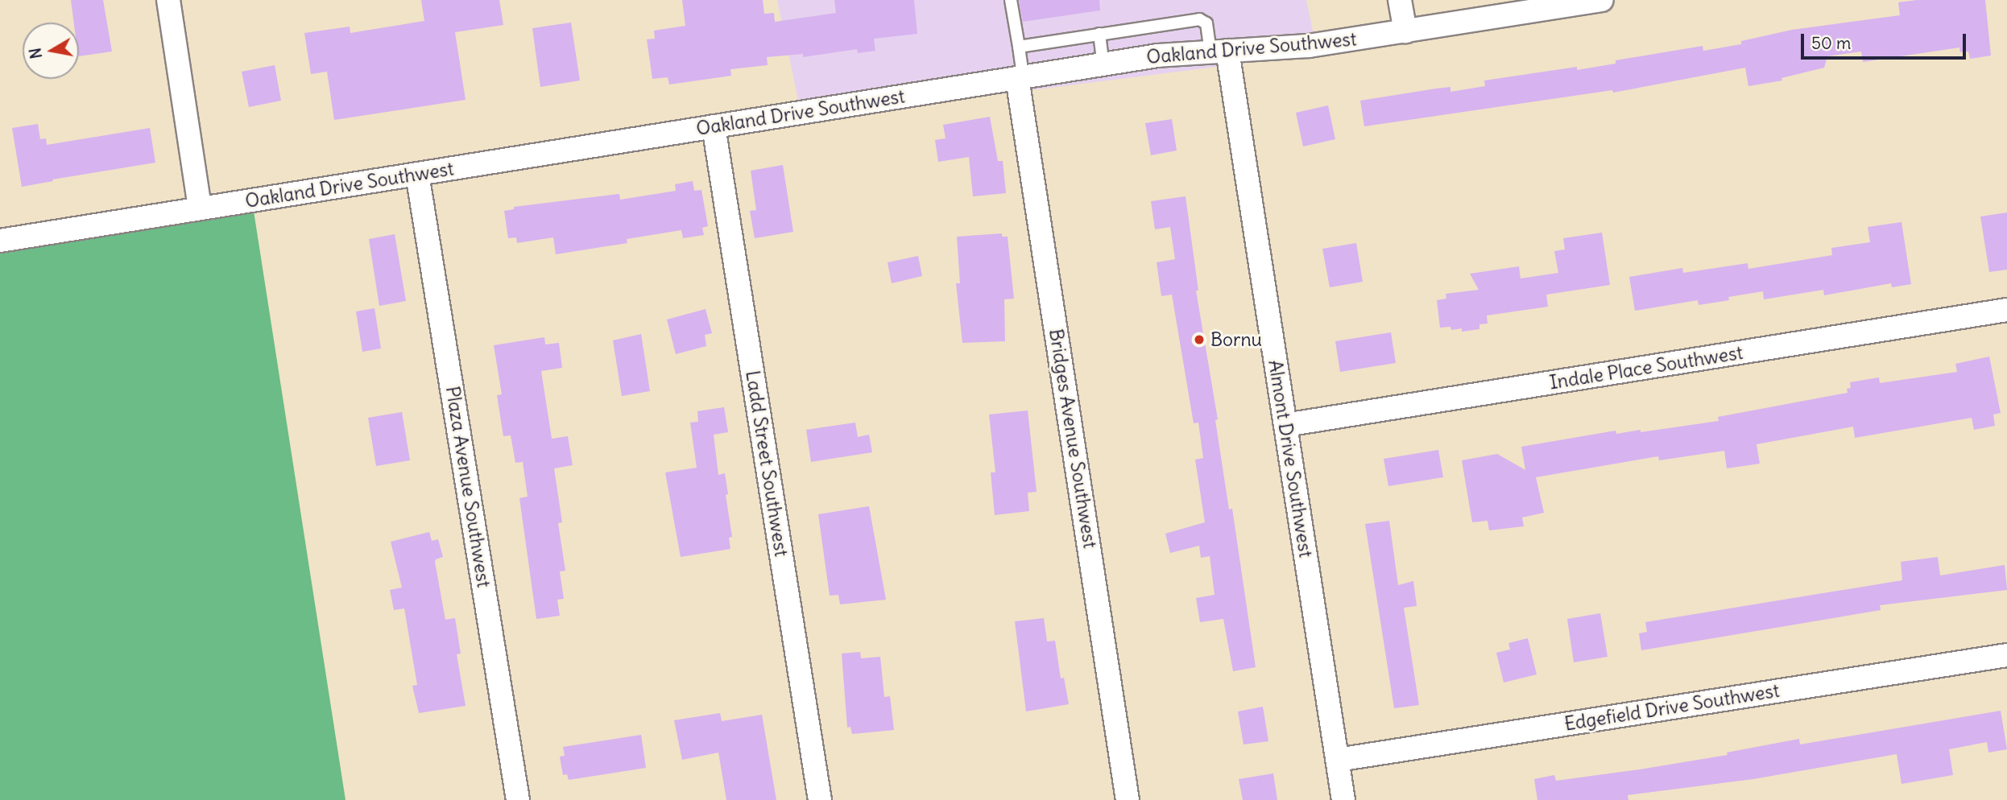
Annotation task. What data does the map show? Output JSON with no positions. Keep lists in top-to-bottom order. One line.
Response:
{"streets":{"street":["Oakland Drive Southwest","Indale Place Southwest","Bridges Avenue Southwest","Almont Drive Southwest","Ladd Street Southwest","Plaza Avenue Southwest","Edgefield Drive Southwest"]},"crossings":[["Oakland Drive Southwest","Bridges Avenue Southwest"],["Oakland Drive Southwest","Almont Drive Southwest"],["Oakland Drive Southwest","Ladd Street Southwest"],["Oakland Drive Southwest","Plaza Avenue Southwest"],["Indale Place Southwest","Almont Drive Southwest"],["Almont Drive Southwest","Edgefield Drive Southwest"]],"places":["Bornu"],"scale_bar":"50 m","north":"left"}
